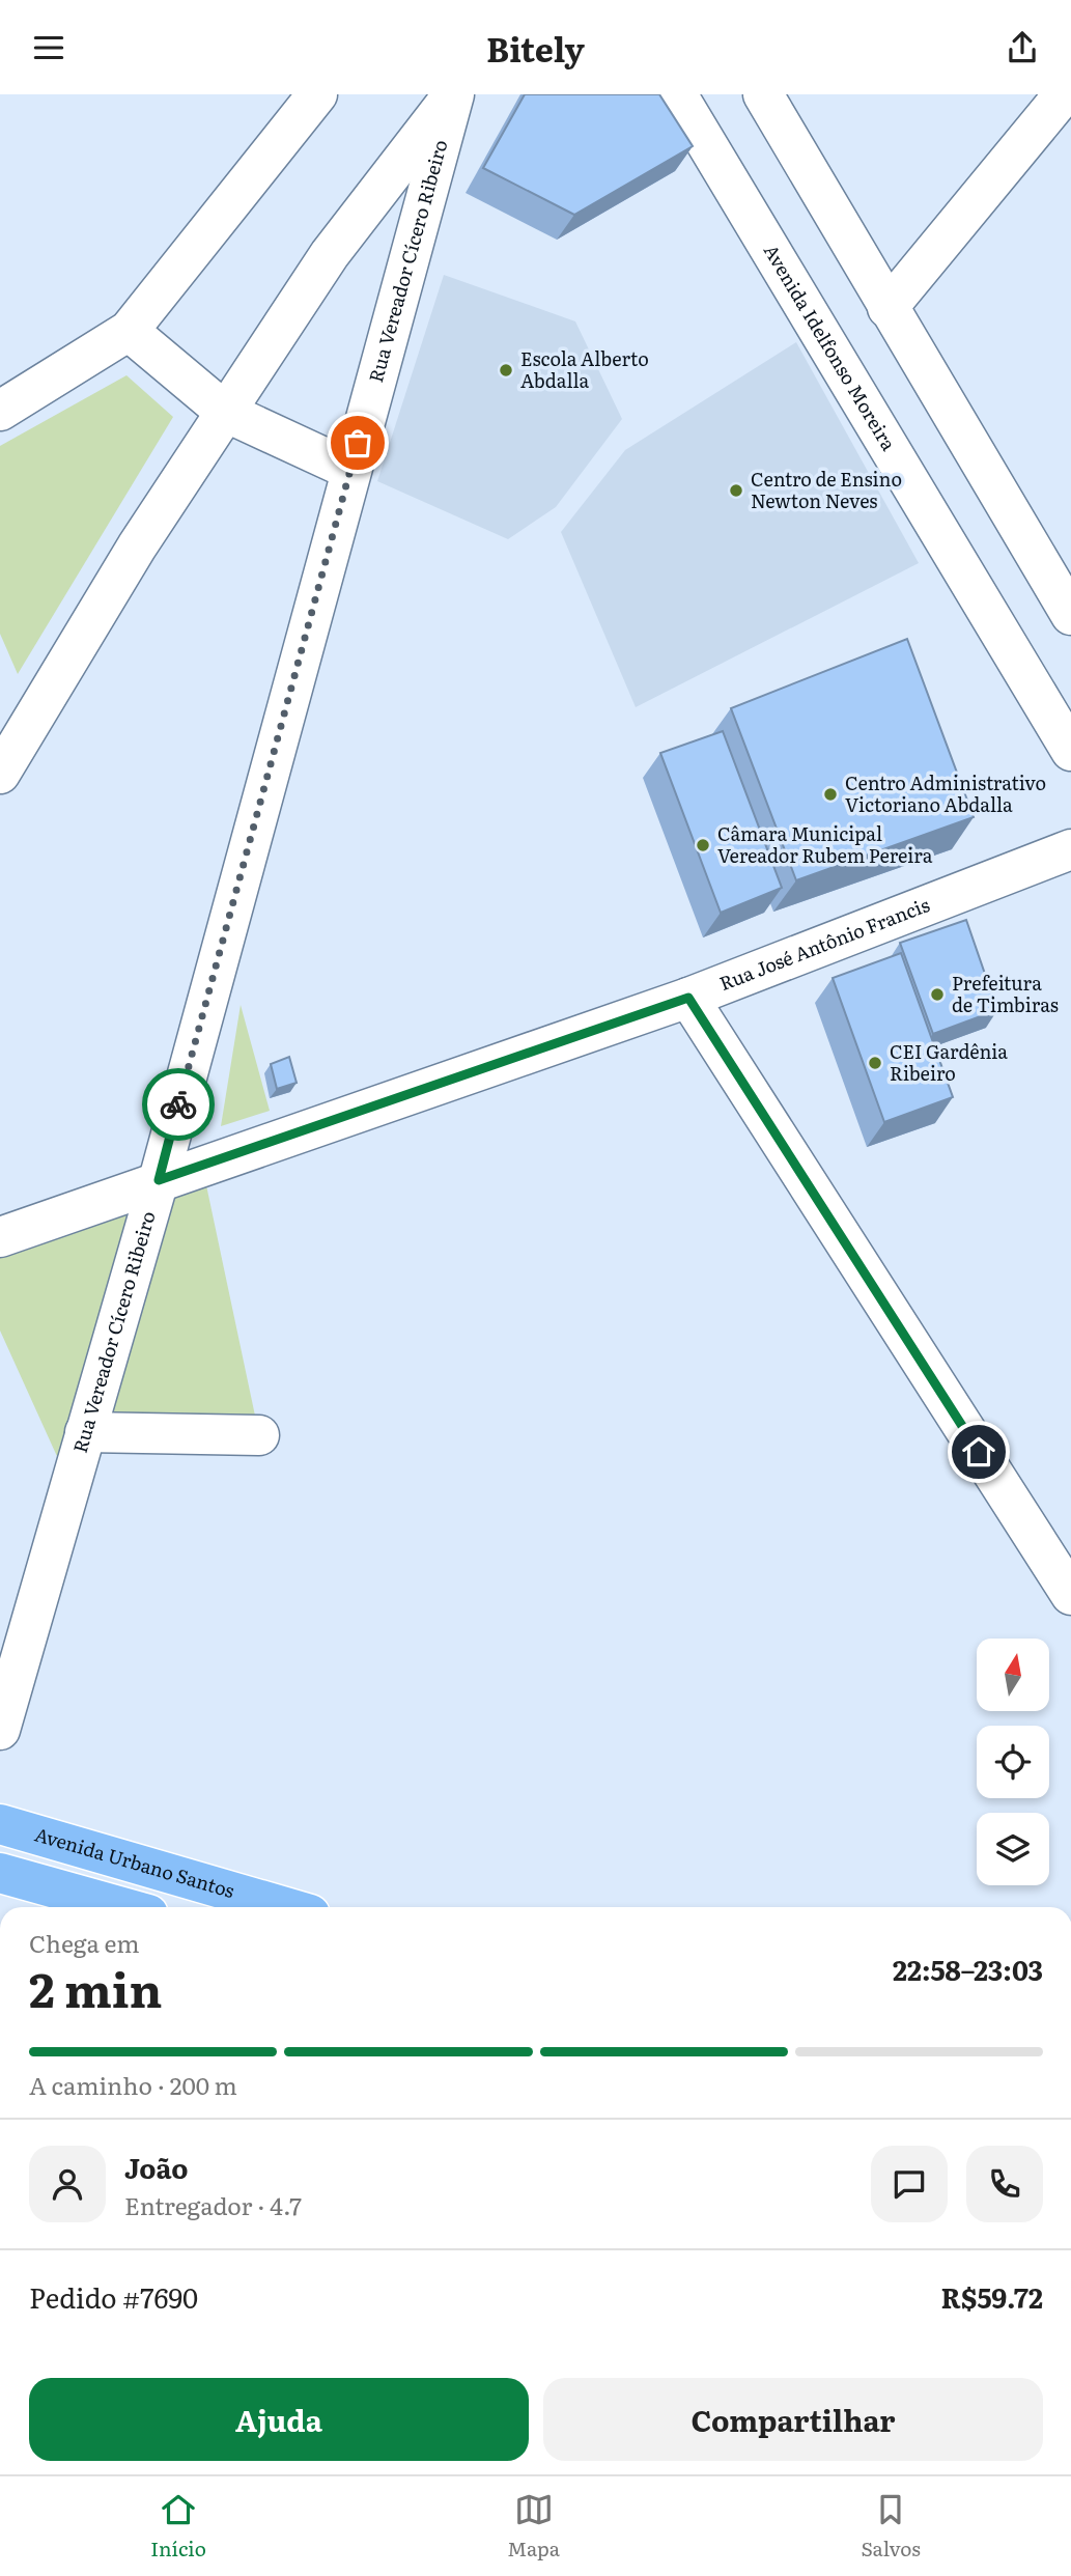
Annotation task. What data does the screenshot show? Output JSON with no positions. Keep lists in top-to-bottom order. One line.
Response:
{"streets":{"main road":["Avenida Urbano Santos"],"street":["Rua Vereador Cícero Ribeiro","Avenida Idelfonso Moreira","Rua José Antônio Francis"]},"crossings":[["Rua Vereador Cícero Ribeiro","Rua José Antônio Francis"]],"places":["Escola Alberto Abdalla","Centro de Ensino Newton Neves","Centro Administrativo Victoriano Abdalla","Câmara Municipal Vereador Rubem Pereira","Prefeitura de Timbiras","CEI Gardênia Ribeiro"],"north":"top","page":{"header":"Bitely","heading":["2 min","Chega em","22:58–23:03"],"panel":["João","Entregador · 4.7","Pedido #7690","R$59.72"],"bar":"A caminho · 200 m","buttons":["Ajuda","Compartilhar"],"tabs":["Início","Mapa","Salvos"]}}
